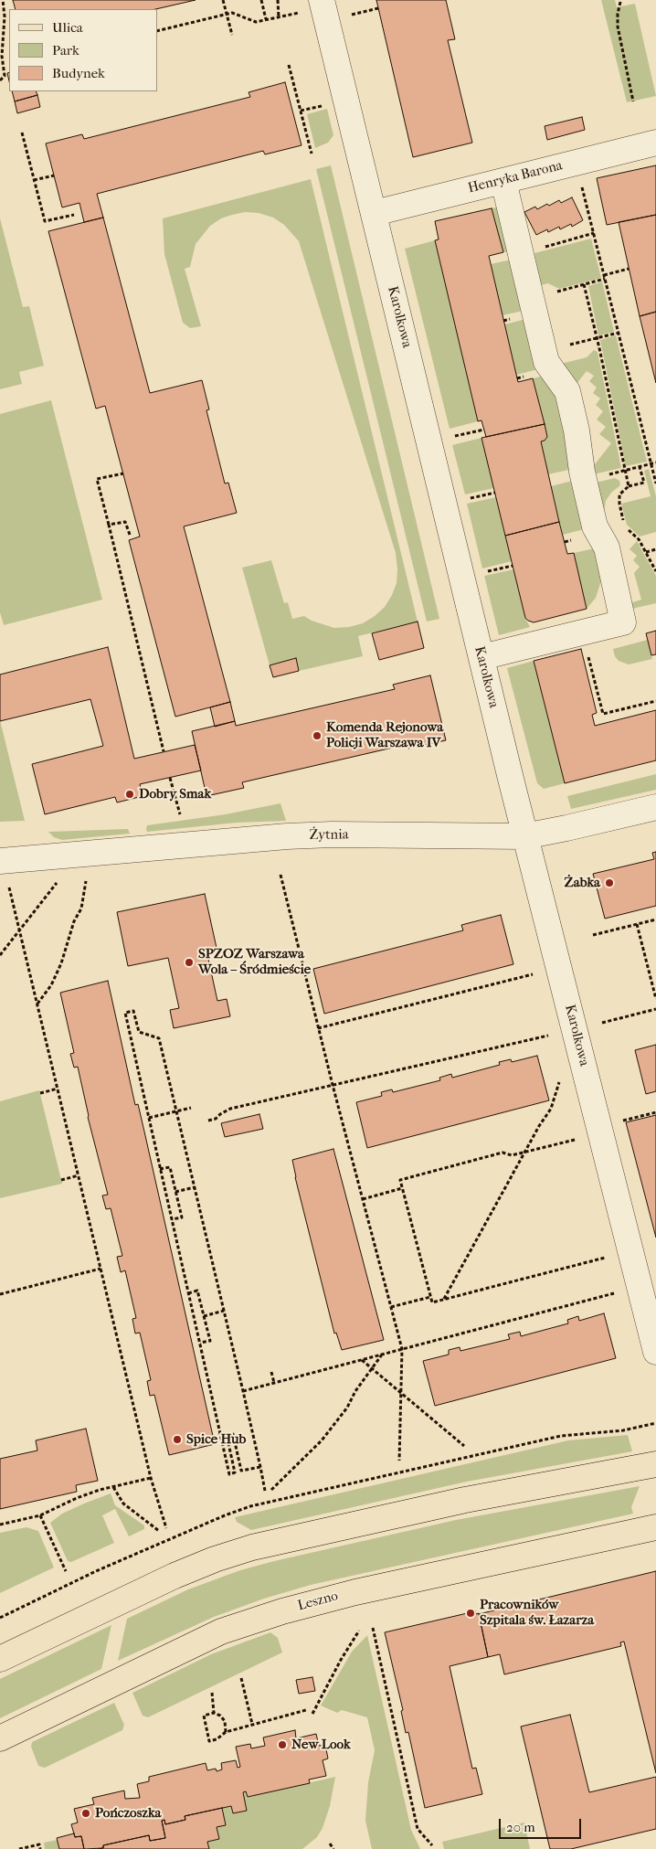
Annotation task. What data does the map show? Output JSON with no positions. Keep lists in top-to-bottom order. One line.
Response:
{"streets":{"main road":["Leszno"],"street":["Henryka Barona","Karolkowa","Żytnia"]},"crossings":[["Henryka Barona","Karolkowa"],["Karolkowa","Żytnia"]],"places":["Komenda Rejonowa Policji Warszawa IV","Dobry Smak","Żabka","SPZOZ Warszawa Wola – Śródmieście","Spice Hub","Pracowników Szpitala św. Łazarza","New Look","Pończoszka"],"legend":["Ulica","Park","Budynek"],"scale_bar":"20 m"}
